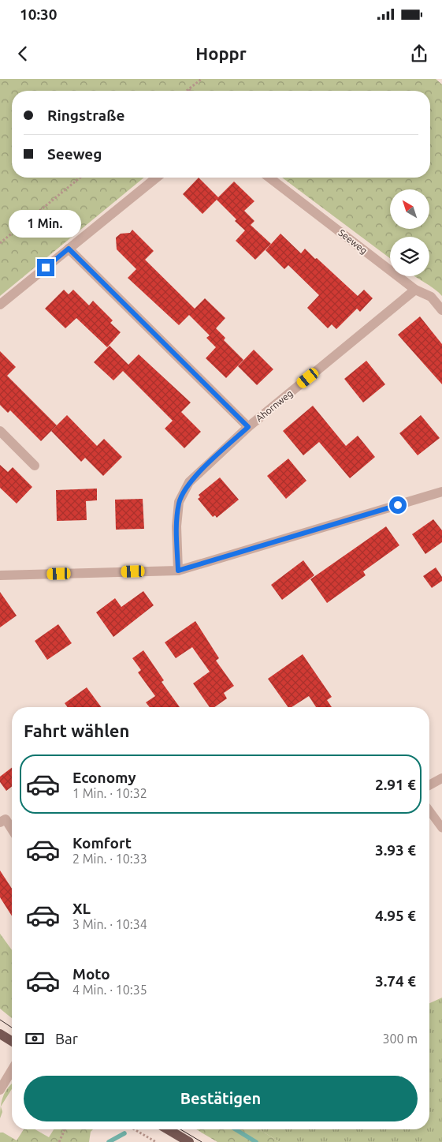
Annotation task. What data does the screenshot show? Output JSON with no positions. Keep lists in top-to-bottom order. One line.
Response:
{"streets":{"street":["Seeweg","Ahornweg"]},"crossings":[["Seeweg","Ahornweg"]],"north":"top left","page":{"status":"10:30","header":"Hoppr","banner":["Ringstraße","Seeweg"],"bubble":"1 Min.","heading":"Fahrt wählen","list":[{"name":"Economy","note":"1 Min. · 10:32","value":"2.91 €"},{"name":"Komfort","note":"2 Min. · 10:33","value":"3.93 €"},{"name":"XL","note":"3 Min. · 10:34","value":"4.95 €"},{"name":"Moto","note":"4 Min. · 10:35","value":"3.74 €"}],"pay":["Bar","300 m"],"buttons":"Bestätigen"}}
